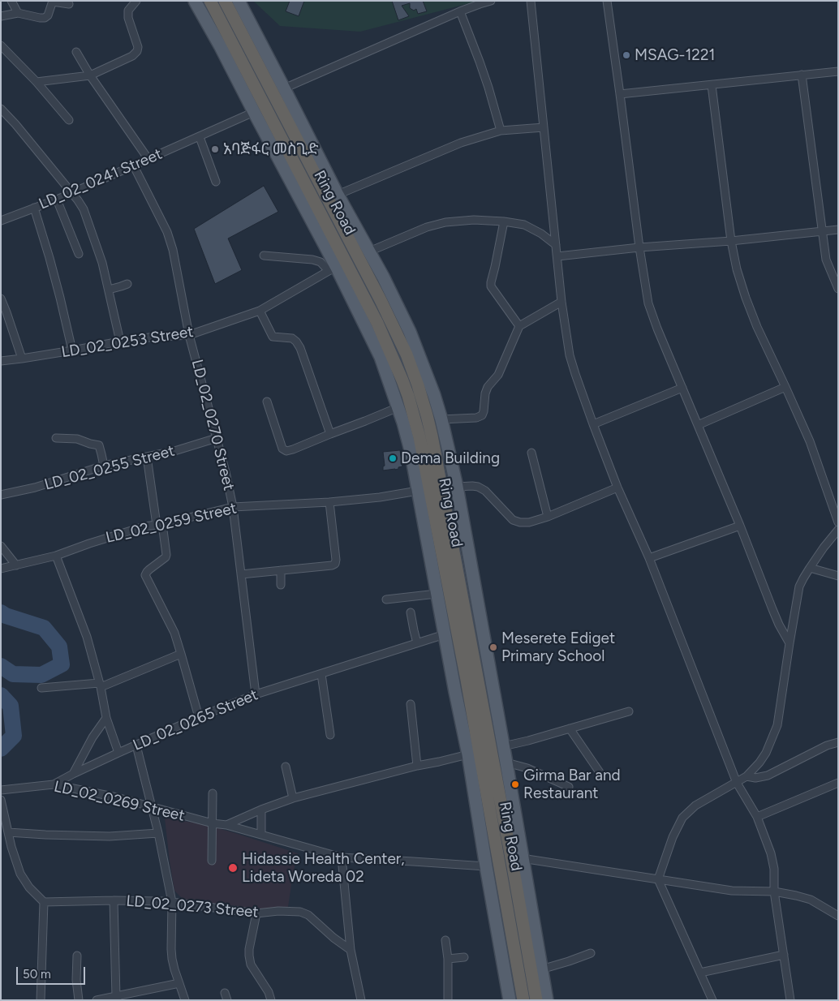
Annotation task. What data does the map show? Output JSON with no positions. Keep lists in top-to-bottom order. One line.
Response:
{"streets":{"highway":["Ring Road"],"street":["LD_02_0241 Street","LD_02_0253 Street","LD_02_0270 Street","LD_02_0255 Street","LD_02_0259 Street","LD_02_0265 Street","LD_02_0269 Street","LD_02_0273 Street"]},"crossings":[["LD_02_0241 Street","LD_02_0270 Street"],["LD_02_0253 Street","LD_02_0270 Street"],["LD_02_0270 Street","LD_02_0255 Street"],["LD_02_0270 Street","LD_02_0259 Street"],["LD_02_0270 Street","LD_02_0265 Street"],["LD_02_0265 Street","LD_02_0269 Street"]],"places":["MSAG-1221","አባጅፋር መስጊድ","Dema Building","Meserete Ediget Primary School","Girma Bar and Restaurant","Hidassie Health Center, Lideta Woreda 02"],"scale_bar":"50 m"}
